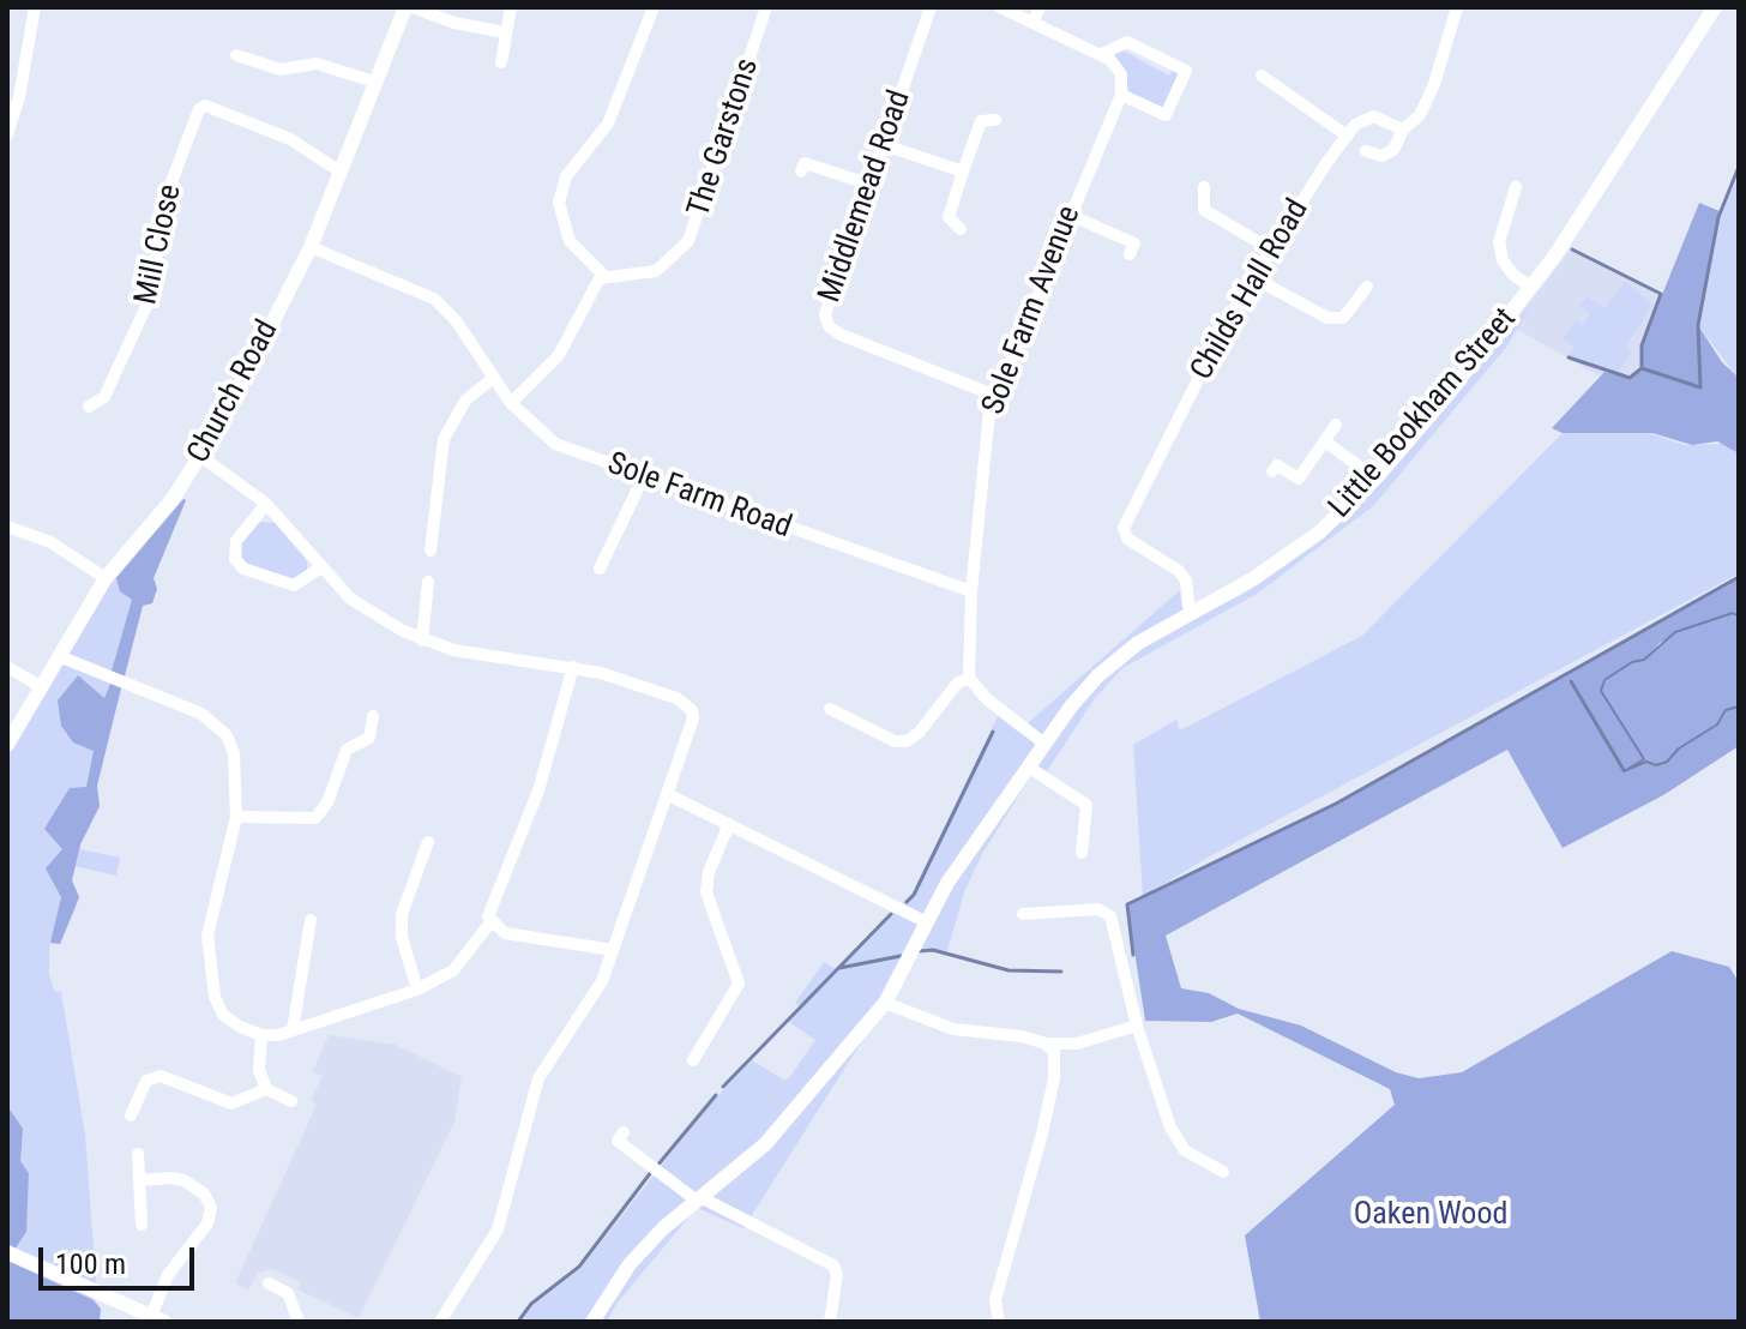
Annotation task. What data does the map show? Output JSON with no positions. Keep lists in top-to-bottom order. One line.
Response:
{"streets":{"street":["The Garstons","Middlemead Road","Mill Close","Childs Hall Road","Sole Farm Avenue","Church Road","Little Bookham Street","Sole Farm Road"]},"crossings":[["Middlemead Road","Sole Farm Avenue"],["Mill Close","Church Road"],["Childs Hall Road","Little Bookham Street"],["Sole Farm Avenue","Sole Farm Road"],["Church Road","Sole Farm Road"]],"parks":["Oaken Wood"],"scale_bar":"100 m"}
